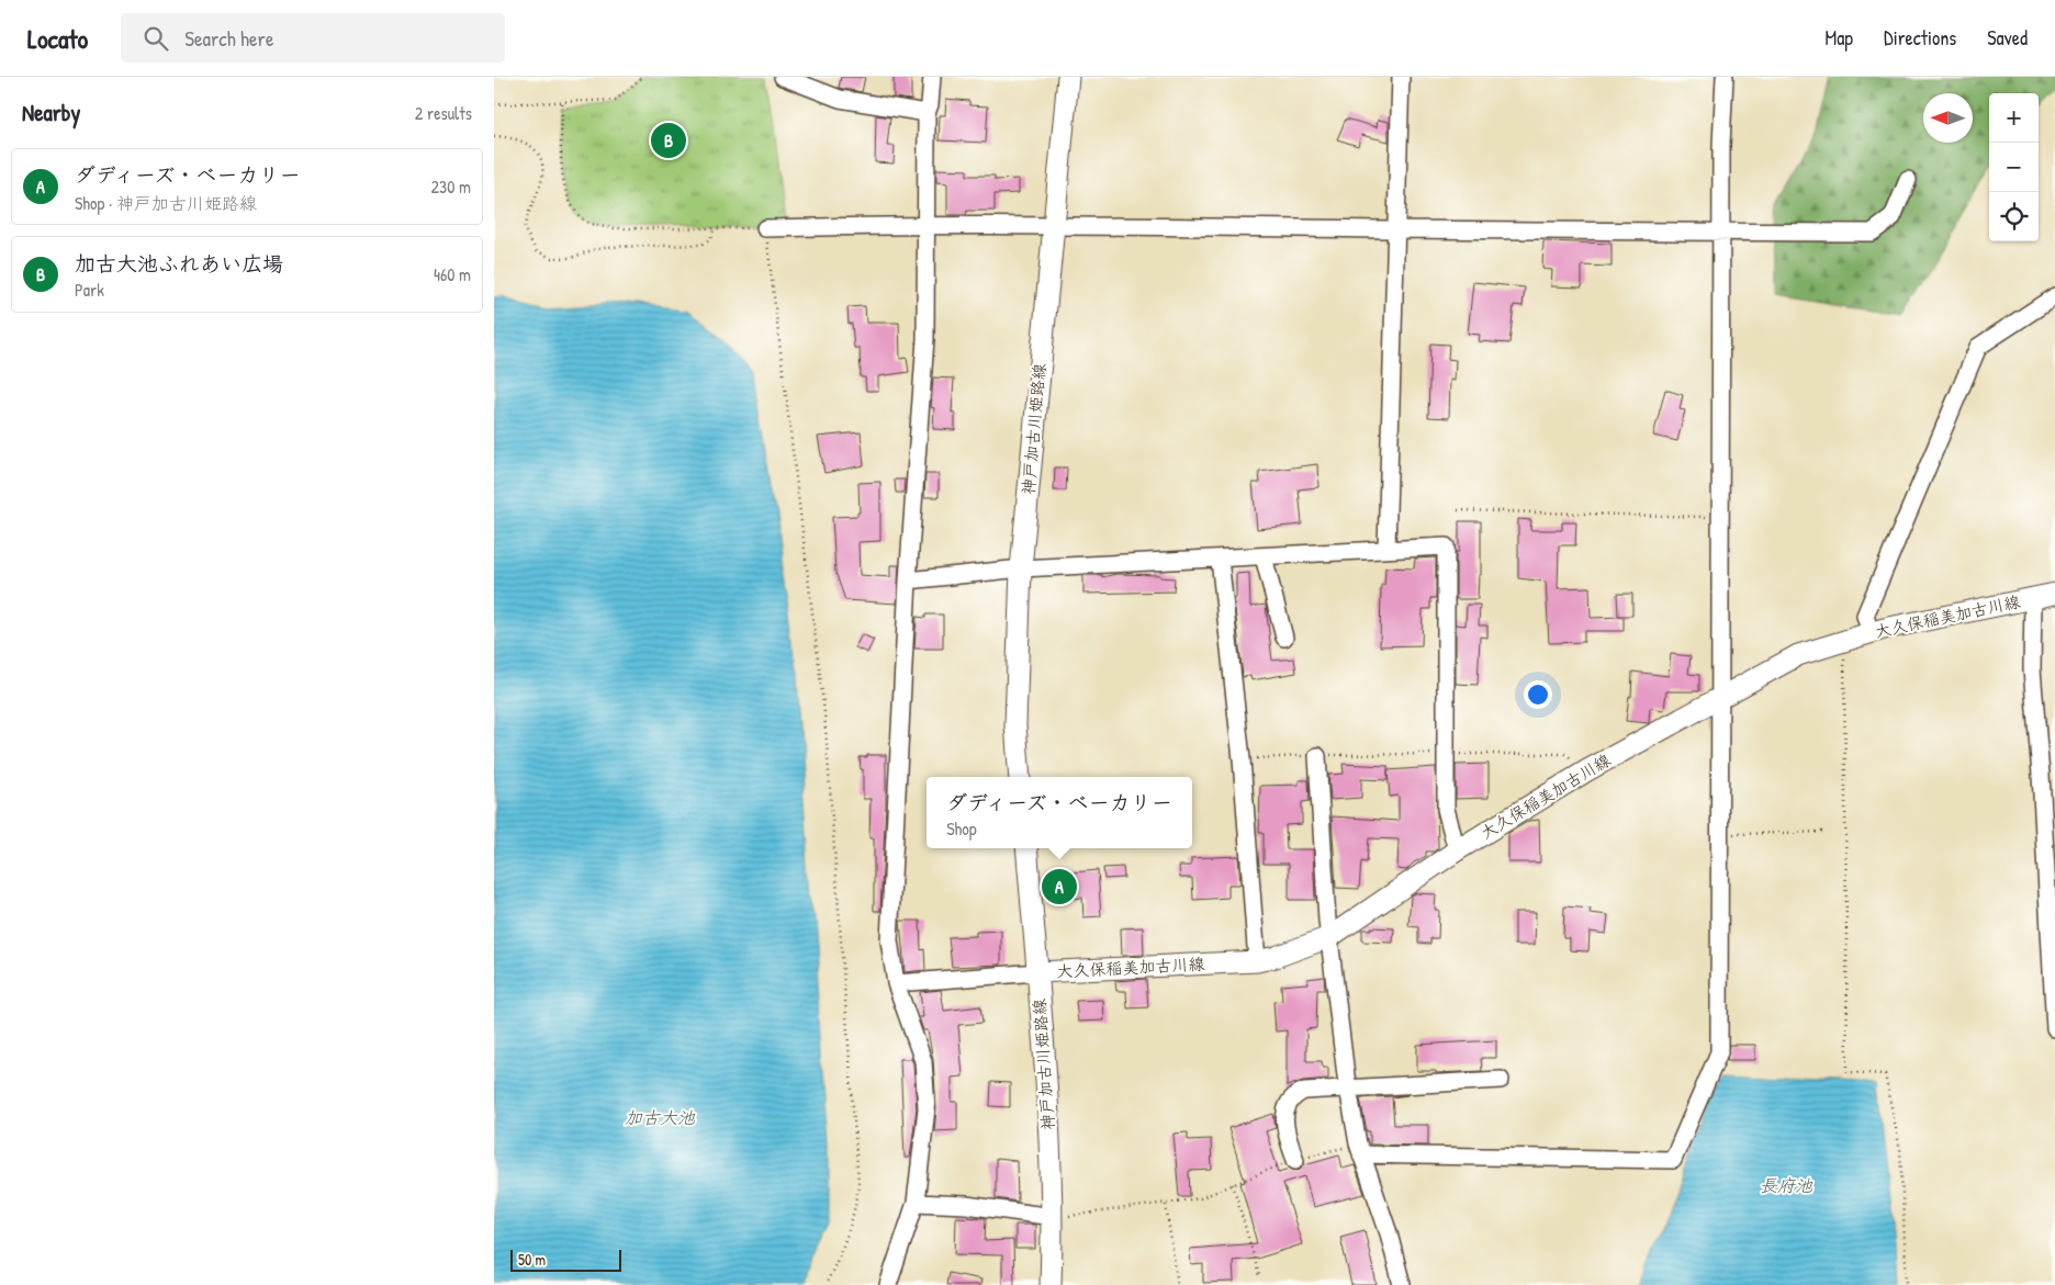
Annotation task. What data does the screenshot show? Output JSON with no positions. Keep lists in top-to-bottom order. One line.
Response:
{"streets":{"main road":["神戸加古川姫路線","大久保稲美加古川線"]},"crossings":[["神戸加古川姫路線","大久保稲美加古川線"]],"water":["加古大池","長府池"],"scale_bar":"50 m","north":"left","page":{"header":"Locato","search":"Search here","nav":["Map","Directions","Saved"],"heading":["Nearby","2 results"],"map_buttons":["+","−"],"pins":["B","A"],"list":[{"mark":"A","name":"ダディーズ・ベーカリー","note":"Shop · 神戸加古川姫路線","value":"230 m"},{"mark":"B","name":"加古大池ふれあい広場","note":"Park","value":"460 m"}],"popup":["ダディーズ・ベーカリー","Shop"],"scale":"50 m"}}
